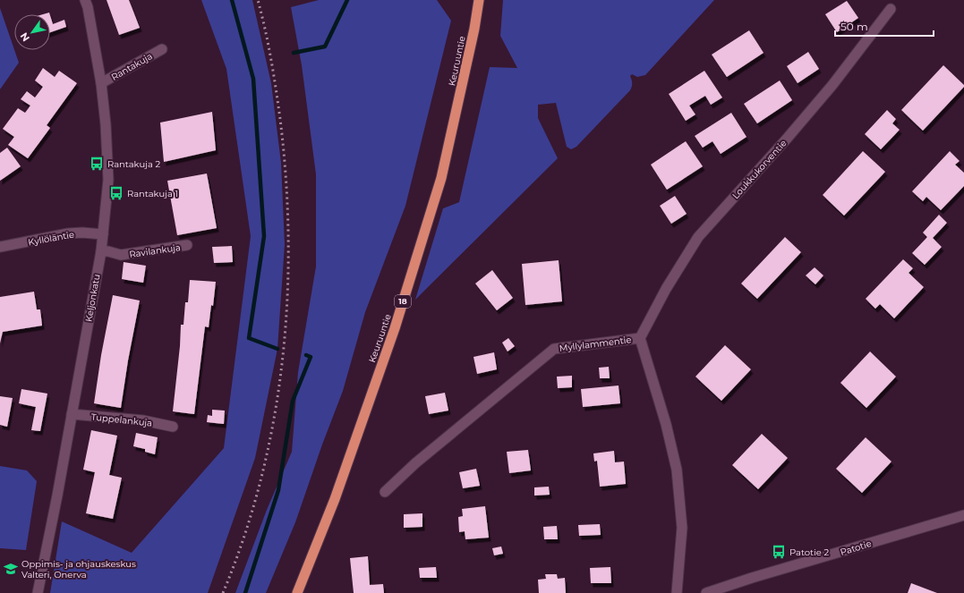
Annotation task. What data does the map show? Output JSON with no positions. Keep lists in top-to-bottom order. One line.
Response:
{"streets":{"highway":["Keuruuntie","18"],"street":["Rantakuja","Loukkukorventie","Kyllöläntie","Ravilankuja","Keljonkatu","Myllylammentie","Tuppelankuja","Patotie"]},"crossings":[["Rantakuja","Keljonkatu"],["Loukkukorventie","Myllylammentie"],["Kyllöläntie","Keljonkatu"],["Ravilankuja","Keljonkatu"],["Keljonkatu","Tuppelankuja"]],"places":{"bus stop":["Rantakuja 2","Rantakuja 1","Patotie 2"],"school or university":["Oppimis- ja ohjauskeskus Valteri, Onerva"]},"scale_bar":"50 m","north":"bottom left"}
